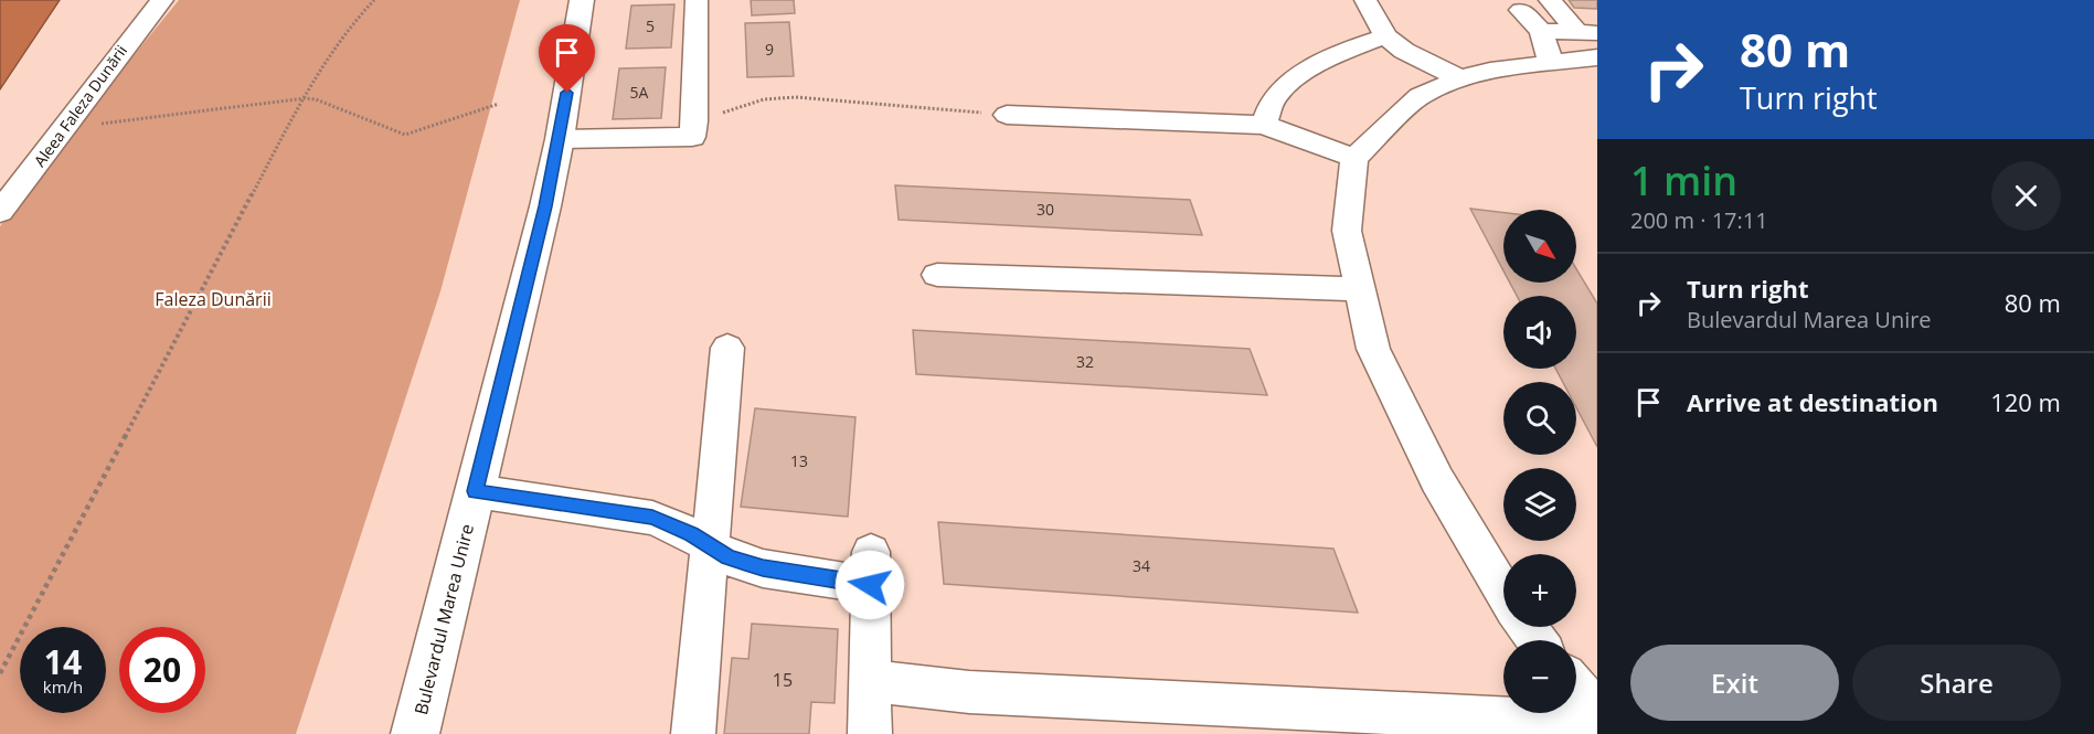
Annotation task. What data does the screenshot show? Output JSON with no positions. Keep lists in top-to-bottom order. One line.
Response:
{"streets":{"main road":["Bulevardul Marea Unire"],"street":["Aleea Faleza Dunării"]},"parks":["Faleza Dunării"],"house_numbers":["5","9","5A","30","32","13","34","15"],"north":"bottom right","page":{"turn":["80 m","Turn right"],"heading":["1 min","200 m · 17:11"],"map_buttons":["+","−"],"list":[{"name":"Turn right","note":"Bulevardul Marea Unire","value":"80 m"},{"name":"Arrive at destination","value":"120 m"}],"speed":"14 km/h","limit":"20","buttons":["Exit","Share"]}}
